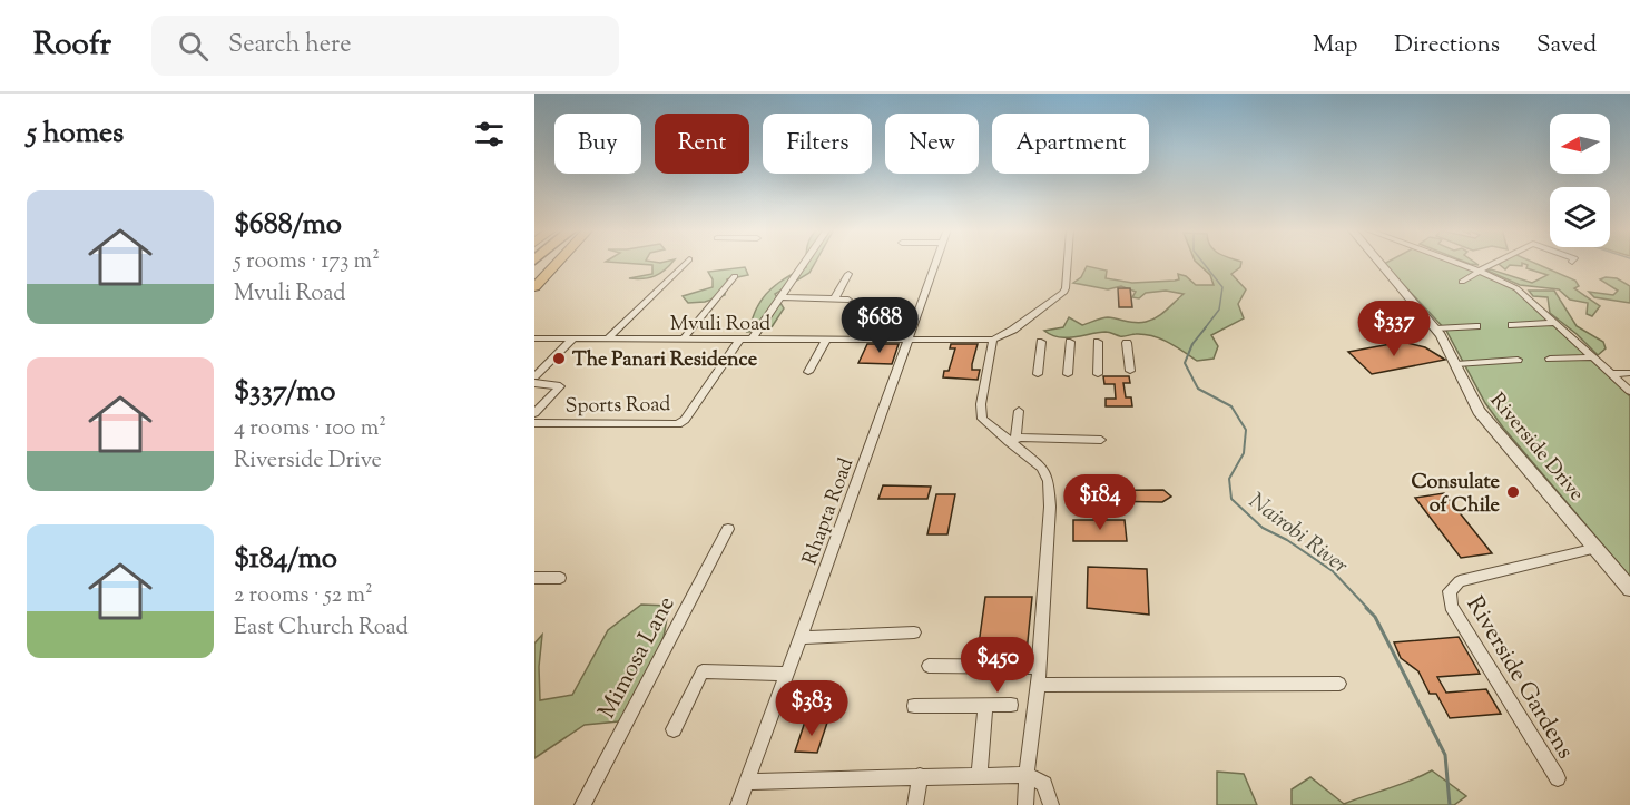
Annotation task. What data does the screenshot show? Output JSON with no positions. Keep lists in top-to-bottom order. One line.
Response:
{"streets":{"street":["Mvuli Road","Sports Road","Riverside Drive","Rhapta Road","Mimosa Lane","Riverside Gardens"]},"crossings":[["Mvuli Road","Sports Road"],["Mvuli Road","Rhapta Road"],["Riverside Drive","Riverside Gardens"]],"water":["Nairobi River"],"places":["The Panari Residence","Consulate of Chile"],"north":"left","page":{"header":"Roofr","search":"Search here","nav":["Map","Directions","Saved"],"heading":"5 homes","chip":["Buy","Rent","Filters","New","Apartment"],"list":[{"name":"$688/mo","note":"5 rooms · 173 m² · Mvuli Road"},{"name":"$337/mo","note":"4 rooms · 100 m² · Riverside Drive"},{"name":"$184/mo","note":"2 rooms · 52 m² · East Church Road"}],"price":["$688","$337","$184","$450","$383"]}}
